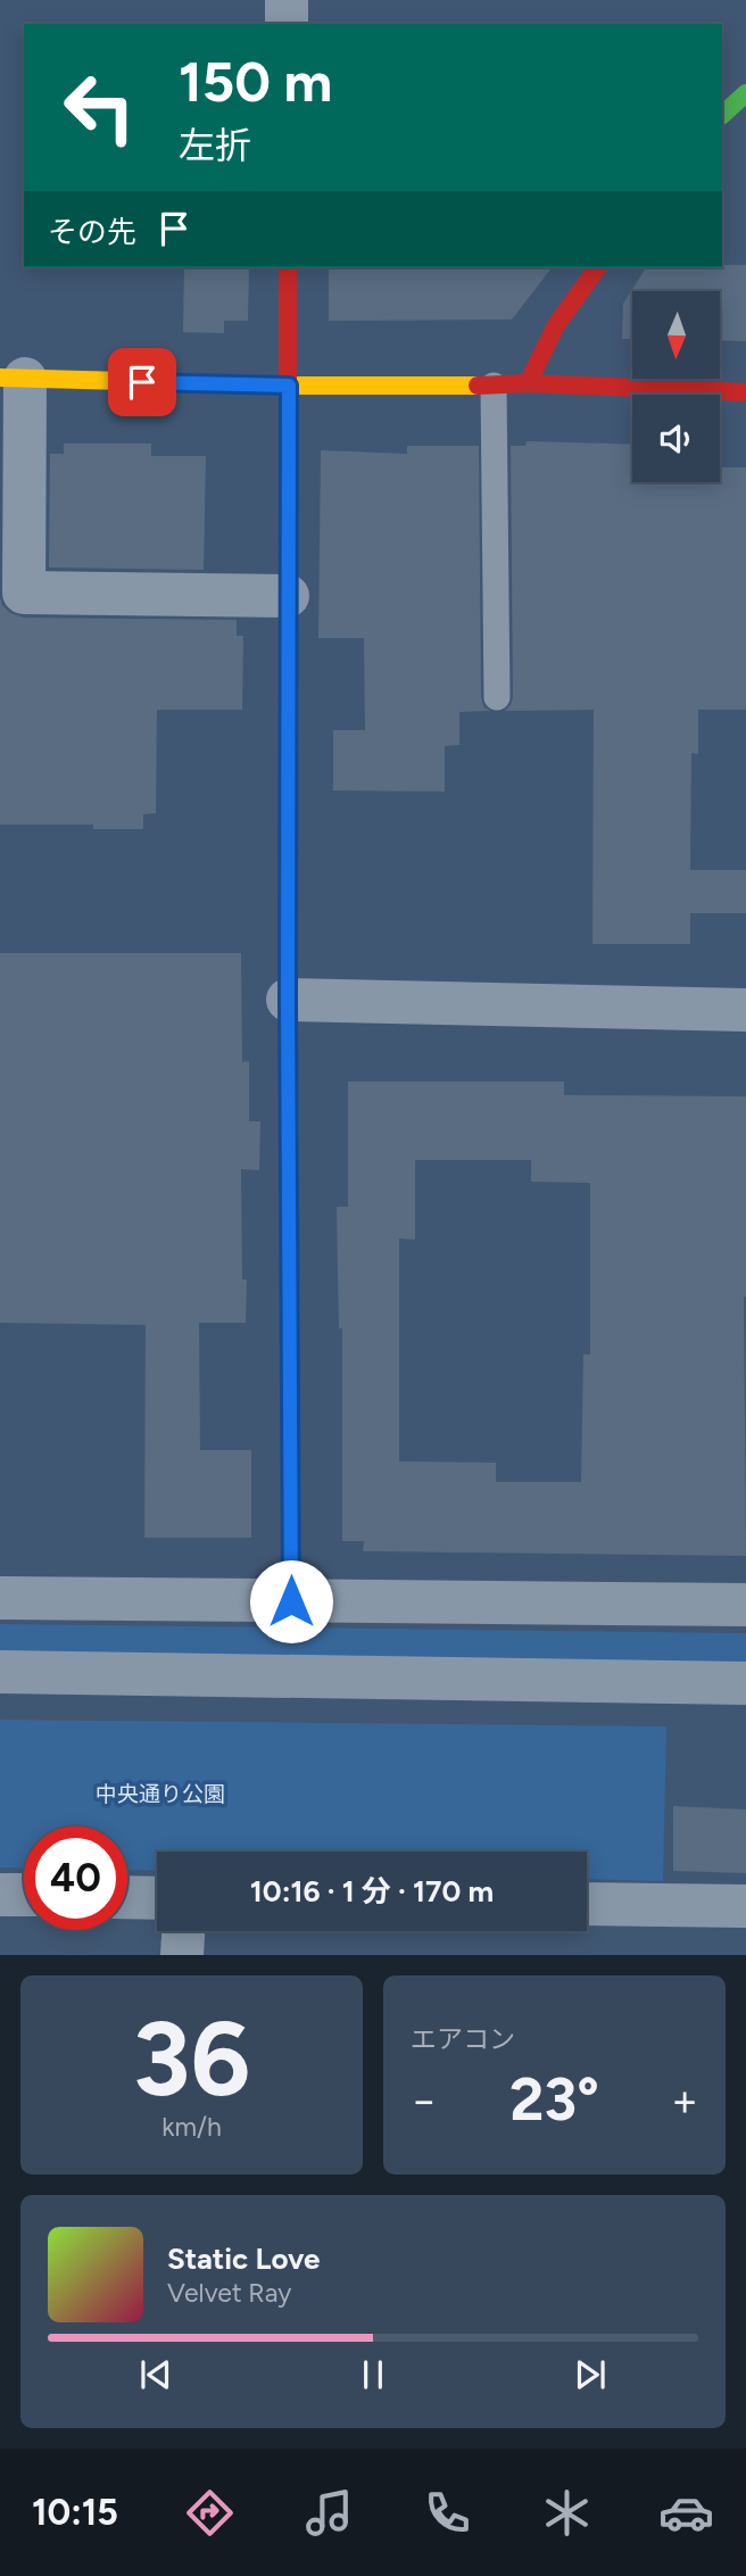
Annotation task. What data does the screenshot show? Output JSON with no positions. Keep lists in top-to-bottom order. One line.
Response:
{"parks":["中央通り公園"],"north":"bottom","page":{"turn":["150 m","左折"],"then":"その先","limit":"40","trip":"10:16 · 1 分 · 170 m","tile":[["36","km/h"],"エアコン"],"heat":["−","23°","+"],"song":["Static Love","Velvet Ray"],"tabs":"10:15"}}
